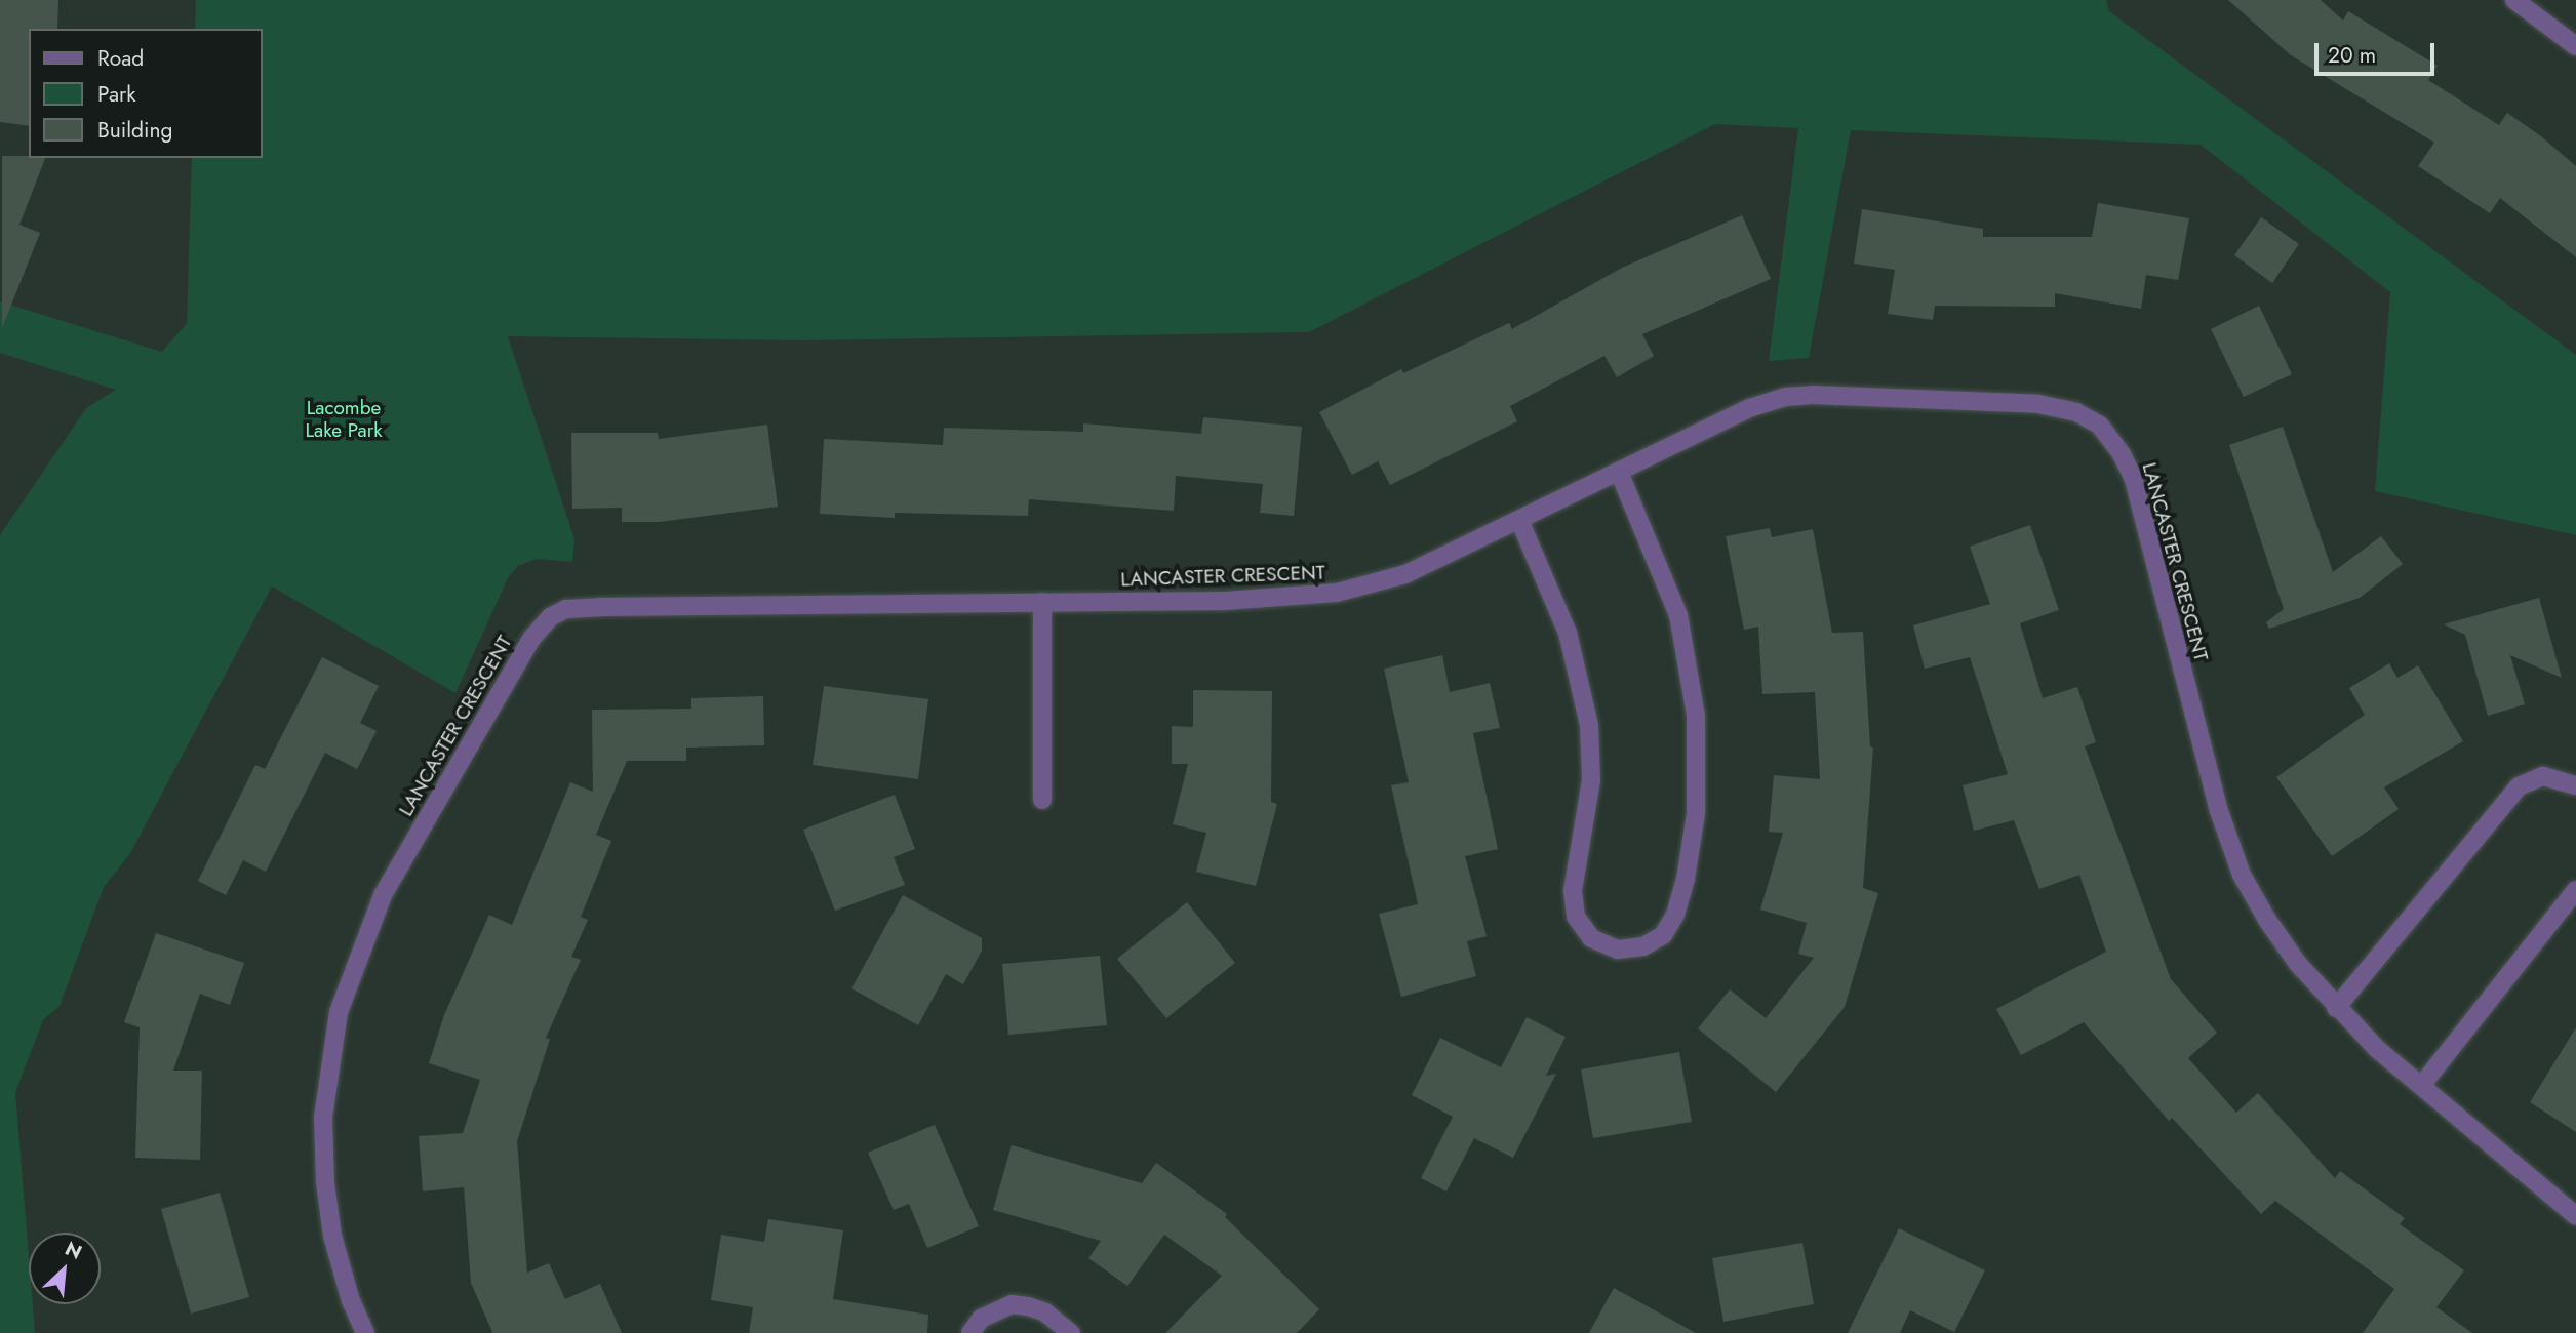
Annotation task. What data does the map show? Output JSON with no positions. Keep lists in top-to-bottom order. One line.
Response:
{"streets":{"street":["LANCASTER CRESCENT"]},"parks":["Lacombe Lake Park"],"legend":["Road","Park","Building"],"scale_bar":"20 m","north":"top right"}
